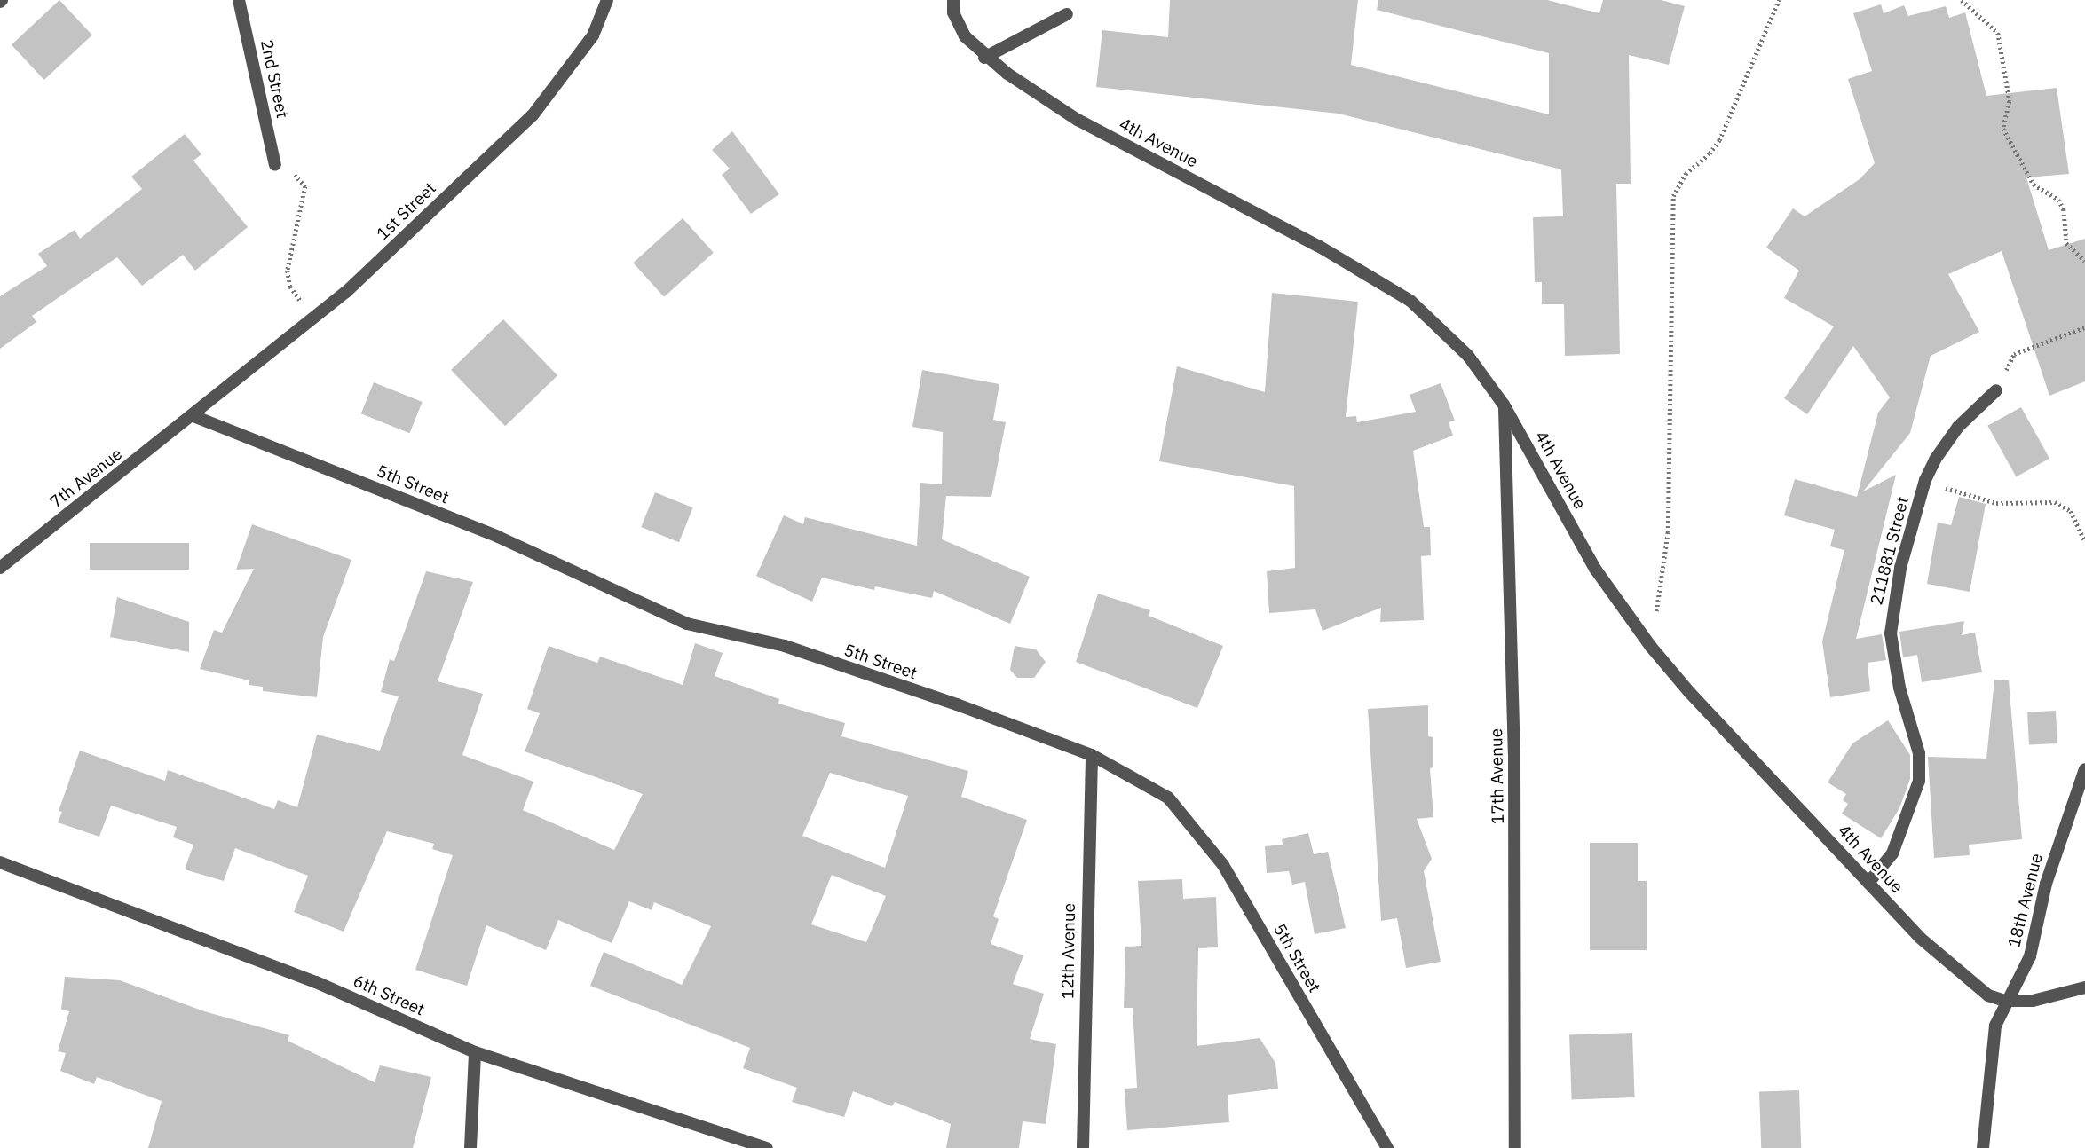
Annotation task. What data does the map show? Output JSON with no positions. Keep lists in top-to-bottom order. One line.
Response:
{"streets":{"street":["2nd Street","4th Avenue","1st Street","7th Avenue","5th Street","211881 Street","17th Avenue","18th Avenue","12th Avenue","6th Street"]},"crossings":[["4th Avenue","211881 Street"],["4th Avenue","17th Avenue"],["4th Avenue","18th Avenue"],["1st Street","7th Avenue"],["1st Street","5th Street"],["7th Avenue","5th Street"],["5th Street","12th Avenue"]]}
